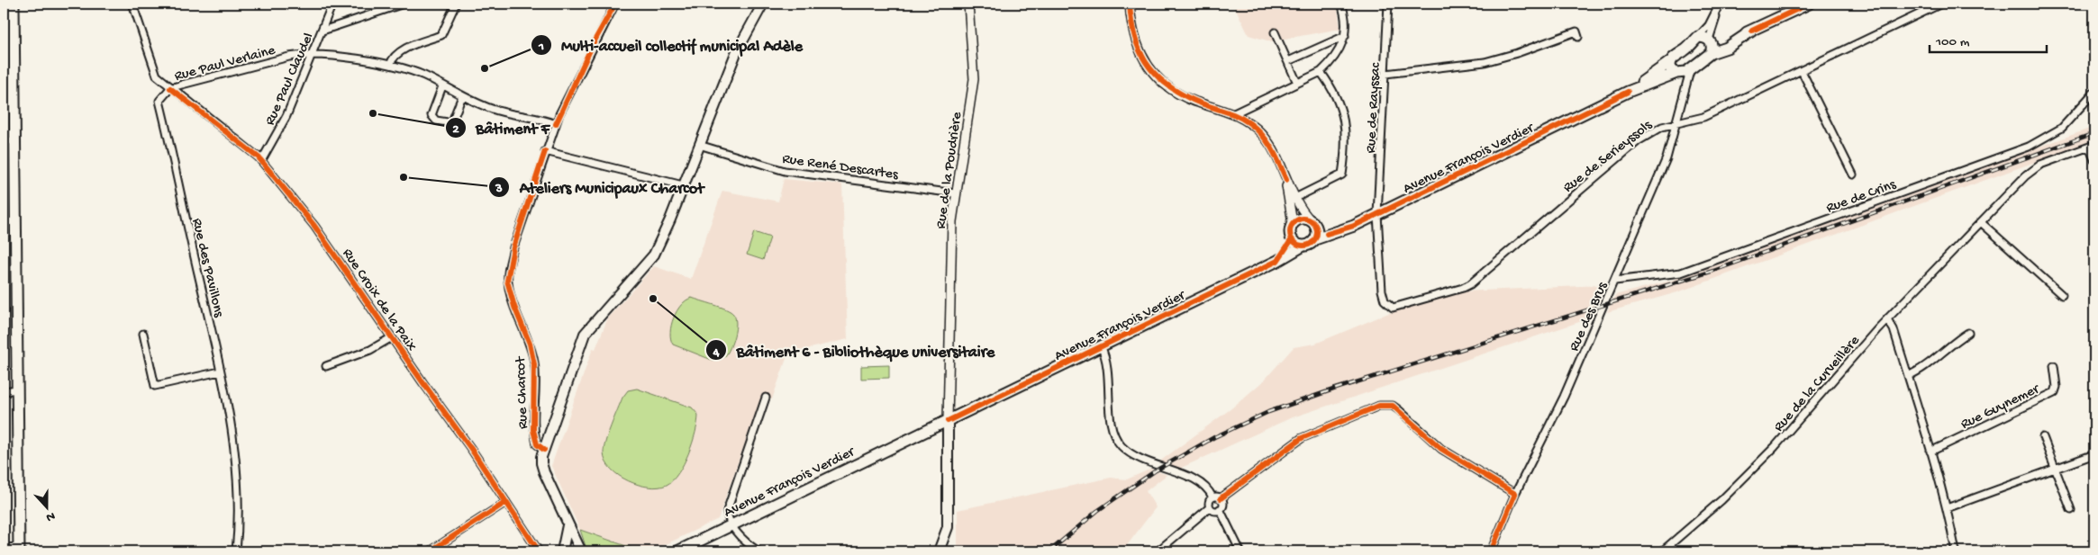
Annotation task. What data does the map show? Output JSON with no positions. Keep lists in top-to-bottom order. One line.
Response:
{"streets":{"main road":["Avenue François Verdier"],"street":["Rue Paul Verlaine","Rue Paul Claudel","Rue de Rayssac","Rue de Serieyssols","Rue René Descartes","Rue de la Poudrière","Rue de Crins","Rue des Pavillons","Rue Croix de la Paix","Rue des Brus","Rue de la Curveillère","Rue Charcot","Rue Guynemer"]},"crossings":[["Rue Paul Verlaine","Rue Paul Claudel"],["Rue Paul Verlaine","Rue des Pavillons"],["Rue Paul Verlaine","Rue Croix de la Paix"],["Rue Paul Verlaine","Rue Charcot"],["Rue Paul Claudel","Rue Croix de la Paix"],["Rue de Rayssac","Rue de Serieyssols"],["Rue de Rayssac","Avenue François Verdier"],["Rue de Serieyssols","Avenue François Verdier"],["Rue de Serieyssols","Rue des Brus"],["Avenue François Verdier","Rue de la Poudrière"],["Avenue François Verdier","Rue des Brus"],["Rue René Descartes","Rue de la Poudrière"],["Rue de Crins","Rue des Brus"],["Rue des Pavillons","Rue Croix de la Paix"]],"places":["Multi-accueil collectif municipal Adèle","Bâtiment F","Ateliers Municipaux Charcot","Bâtiment 6 - Bibliothèque universitaire"],"scale_bar":"100 m","north":"bottom"}
